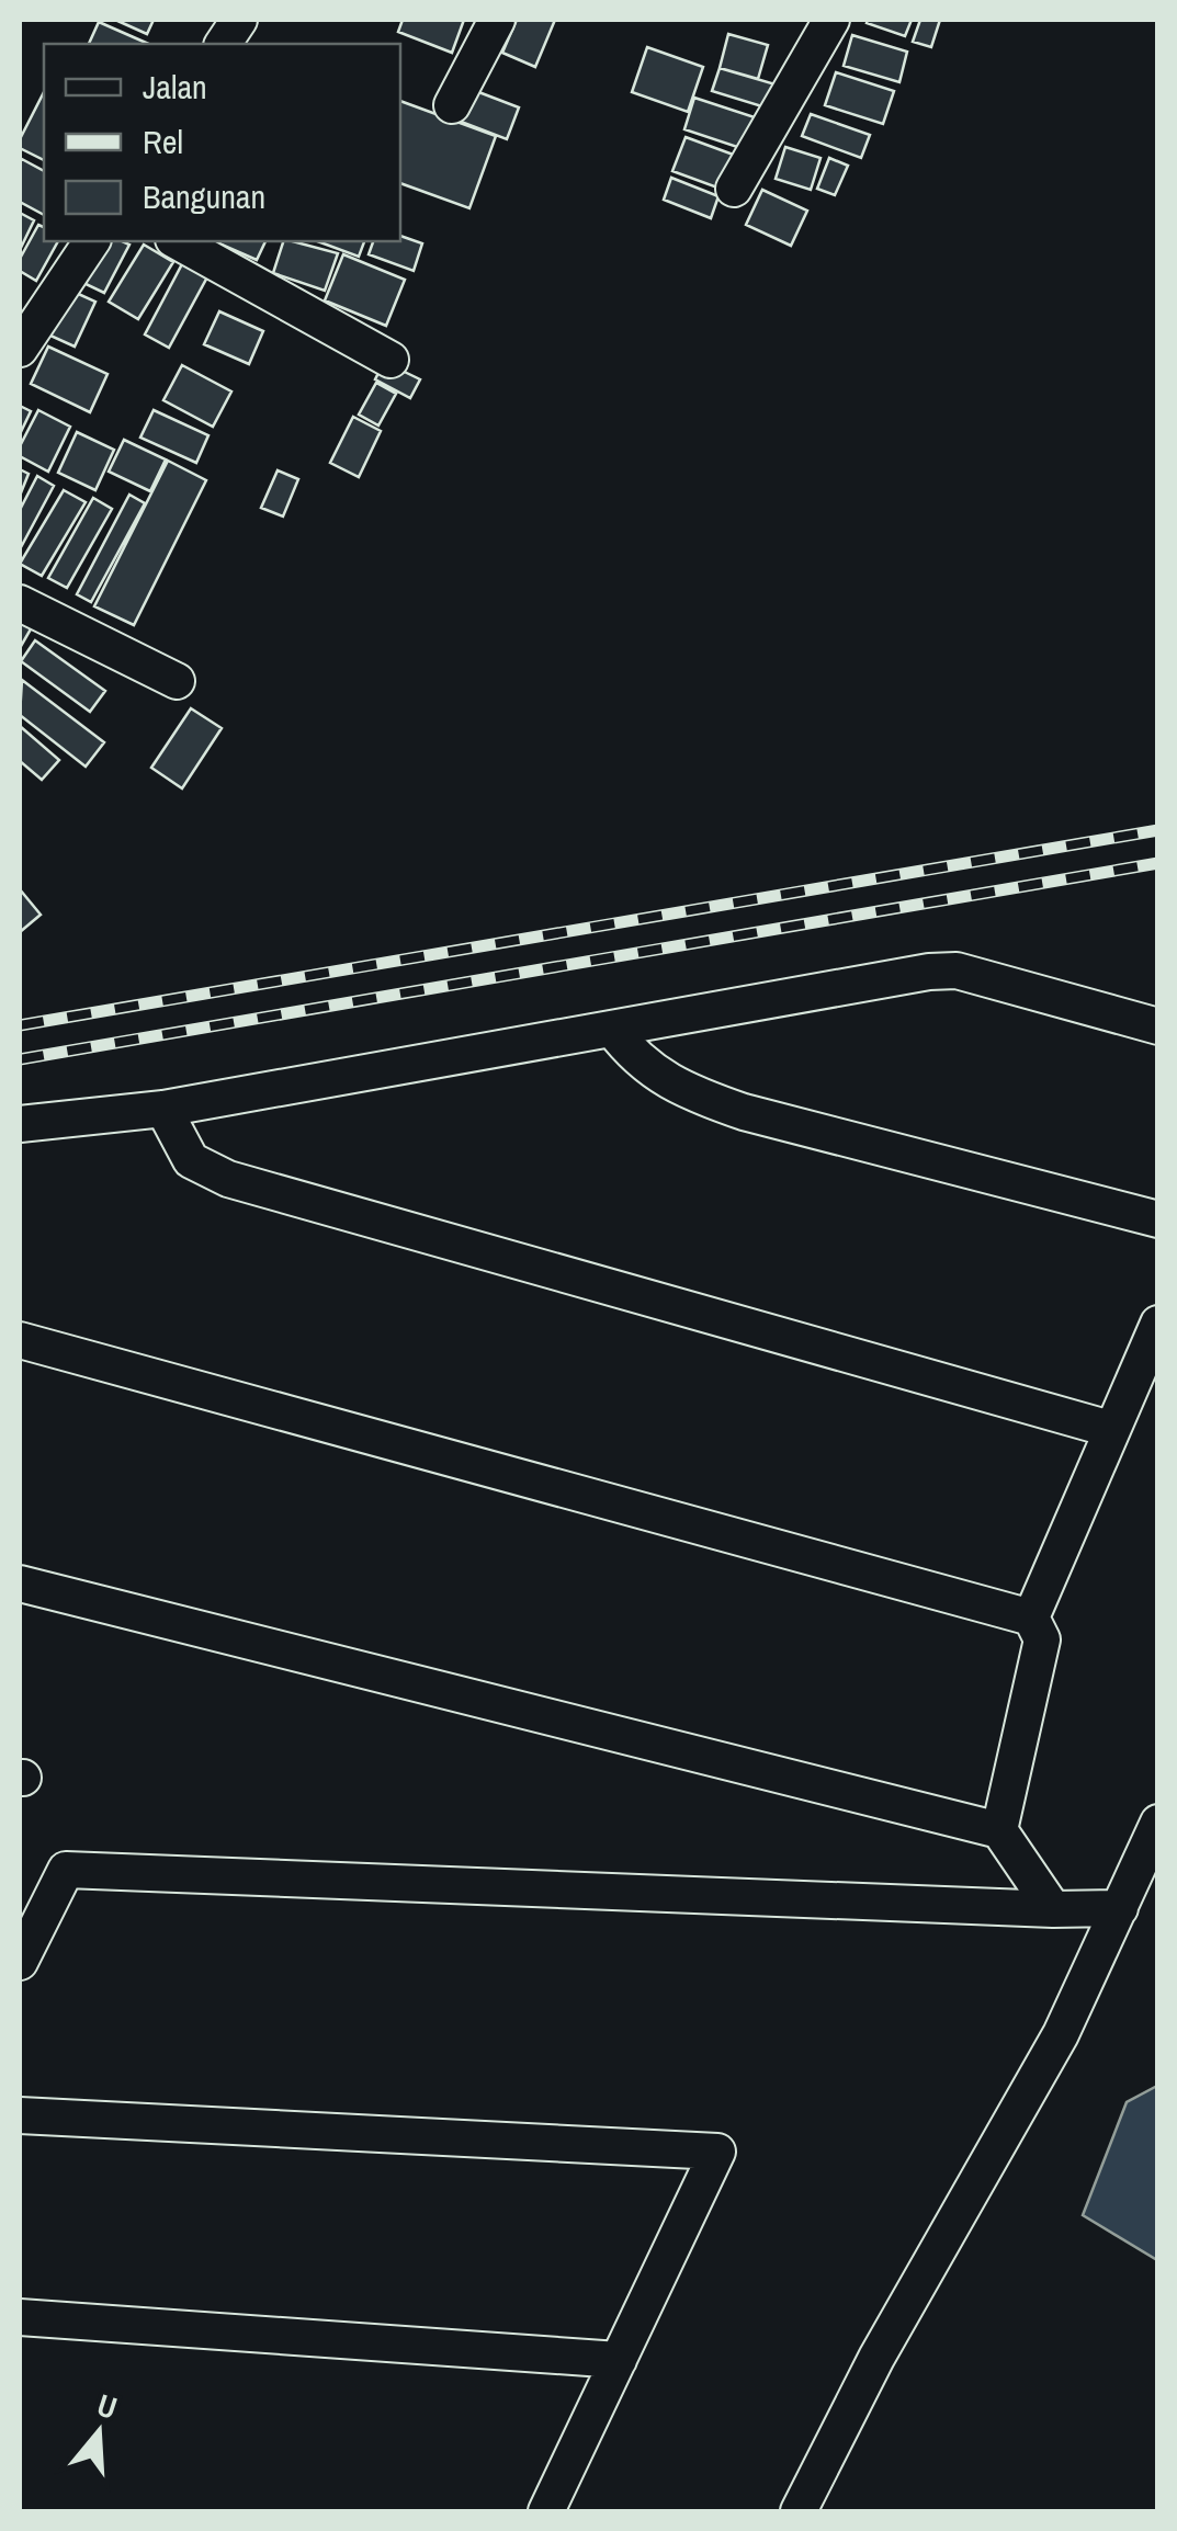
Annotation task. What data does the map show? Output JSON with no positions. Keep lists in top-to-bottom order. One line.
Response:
{"legend":["Jalan","Rel","Bangunan"],"north":"top"}
